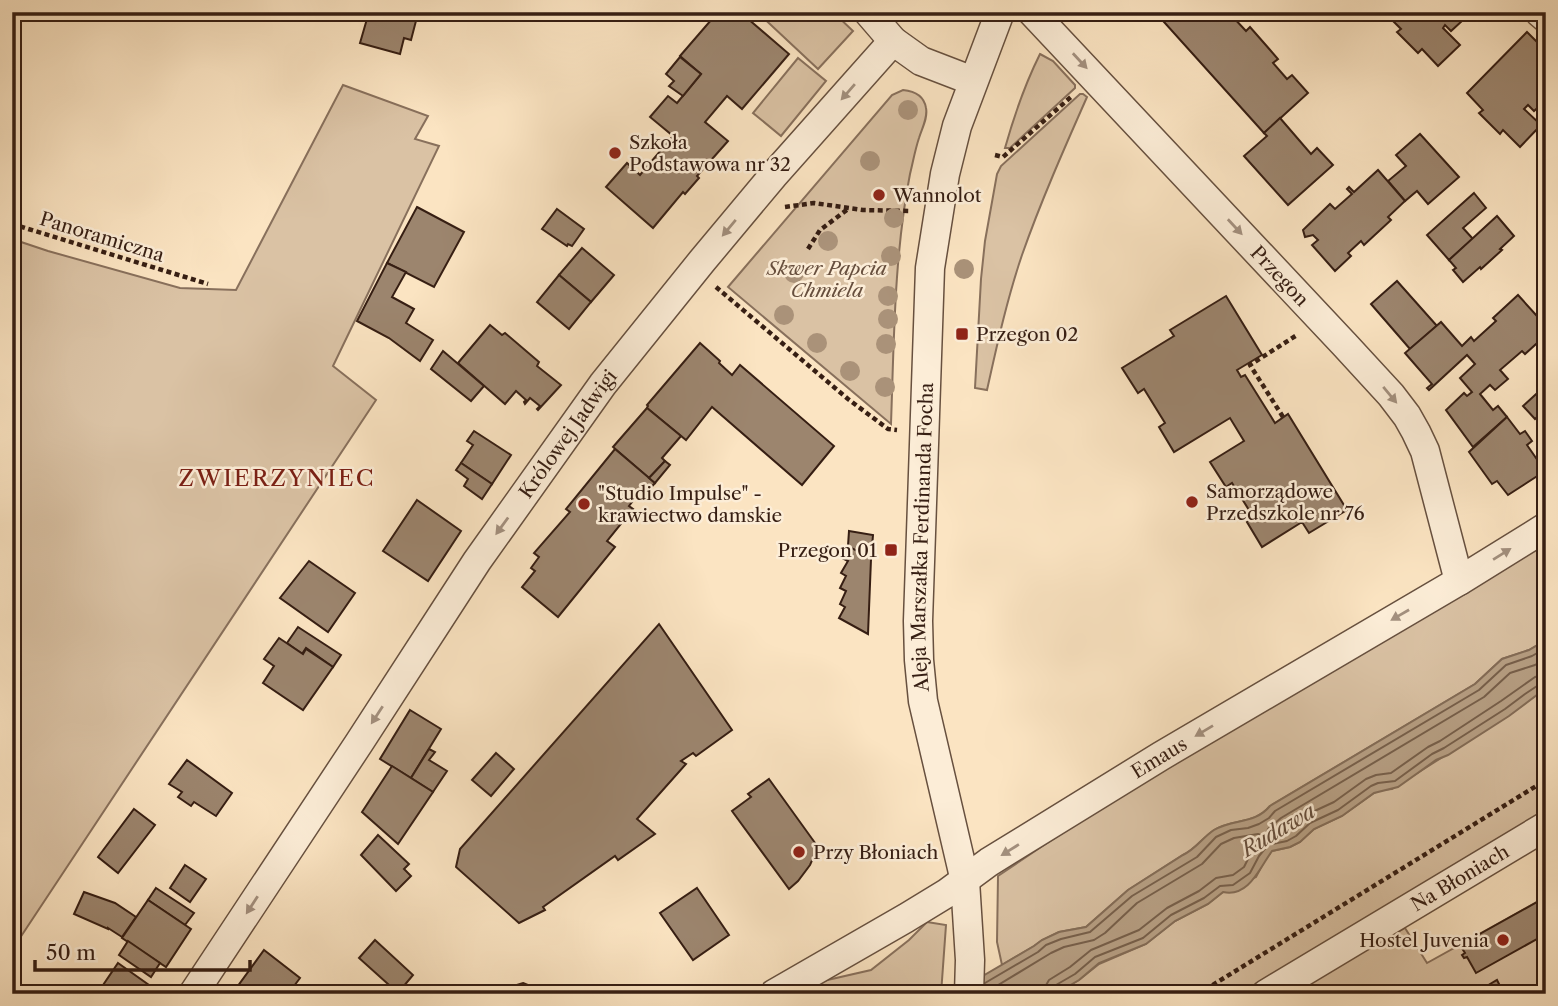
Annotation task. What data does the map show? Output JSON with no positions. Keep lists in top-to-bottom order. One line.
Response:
{"streets":{"street":["Przegon","Królowej Jadwigi","Aleja Marszałka Ferdinanda Focha","Emaus","Na Błoniach"],"path":["Panoramiczna"]},"crossings":[["Przegon","Emaus"],["Królowej Jadwigi","Aleja Marszałka Ferdinanda Focha"],["Aleja Marszałka Ferdinanda Focha","Emaus"]],"one_way":["Przegon","Królowej Jadwigi"],"districts":["ZWIERZYNIEC"],"water":["Rudawa"],"parks":["Skwer Papcia Chmiela"],"places":{"other":["Szkoła Podstawowa nr 32","Wannolot","Samorządowe Przedszkole nr 76","\"Studio Impulse\" - krawiectwo damskie","Przy Błoniach","Hostel Juvenia"],"transit":["Przegon 02","Przegon 01"]},"scale_bar":"50 m"}
